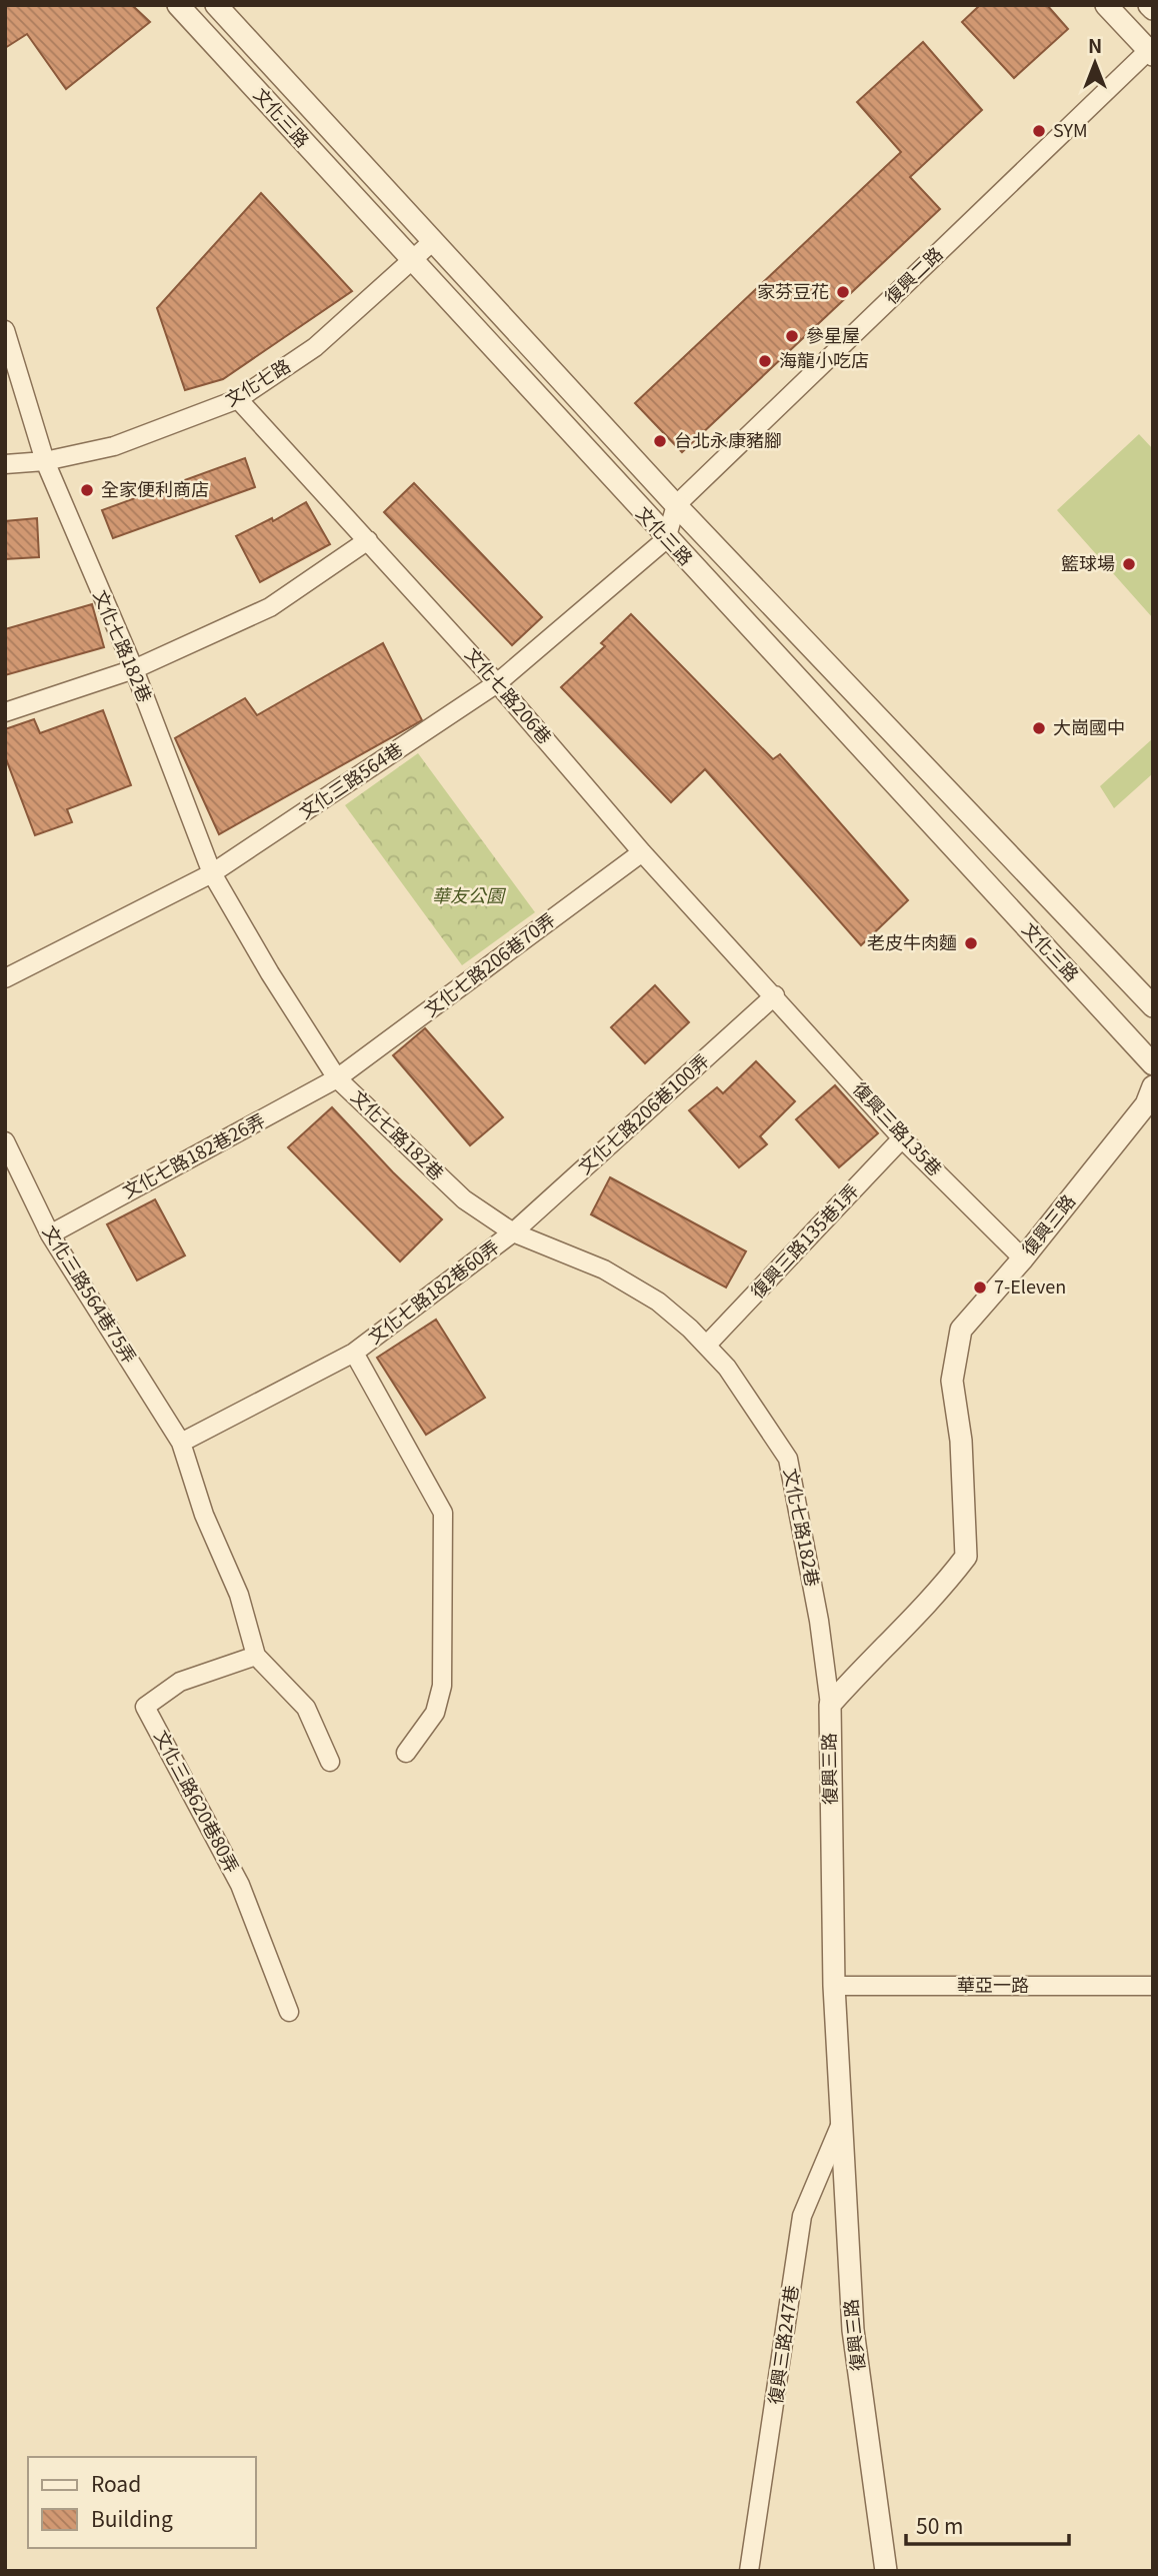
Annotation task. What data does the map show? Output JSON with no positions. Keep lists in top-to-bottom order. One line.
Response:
{"streets":{"street":["文化三路","復興二路","文化七路","文化七路182巷","文化七路206巷","文化三路564巷","文化七路206巷70弄","文化七路206巷100弄","復興三路135巷","文化七路182巷26弄","復興三路","復興三路135巷1弄","文化七路182巷60弄","文化三路564巷75弄","文化三路620巷80弄","華亞一路","復興三路247巷"]},"crossings":[["文化三路","復興二路"],["文化三路","文化七路"],["文化三路","文化三路564巷"],["文化七路","文化七路182巷"],["文化七路","文化七路206巷"],["文化七路182巷","文化三路564巷"],["文化七路182巷","文化七路206巷70弄"],["文化七路182巷","文化七路206巷100弄"],["文化七路182巷","文化七路182巷26弄"],["文化七路182巷","復興三路"],["文化七路182巷","復興三路135巷1弄"],["文化七路182巷","文化七路182巷60弄"],["文化七路206巷","文化三路564巷"],["文化七路206巷","文化七路206巷70弄"],["文化七路206巷","文化七路206巷100弄"],["文化七路206巷","復興三路135巷"],["文化七路206巷70弄","文化七路182巷26弄"],["文化七路206巷100弄","復興三路135巷"],["文化七路206巷100弄","文化七路182巷60弄"],["復興三路135巷","復興三路"],["復興三路135巷","復興三路135巷1弄"],["文化七路182巷26弄","文化三路564巷75弄"],["復興三路","華亞一路"],["復興三路","復興三路247巷"]],"parks":["華友公園"],"places":["SYM","家芬豆花","參星屋","海龍小吃店","台北永康豬腳","全家便利商店","籃球場","大崗國中","老皮牛肉麵","7-Eleven"],"legend":["Road","Building"],"scale_bar":"50 m","north":"top"}
